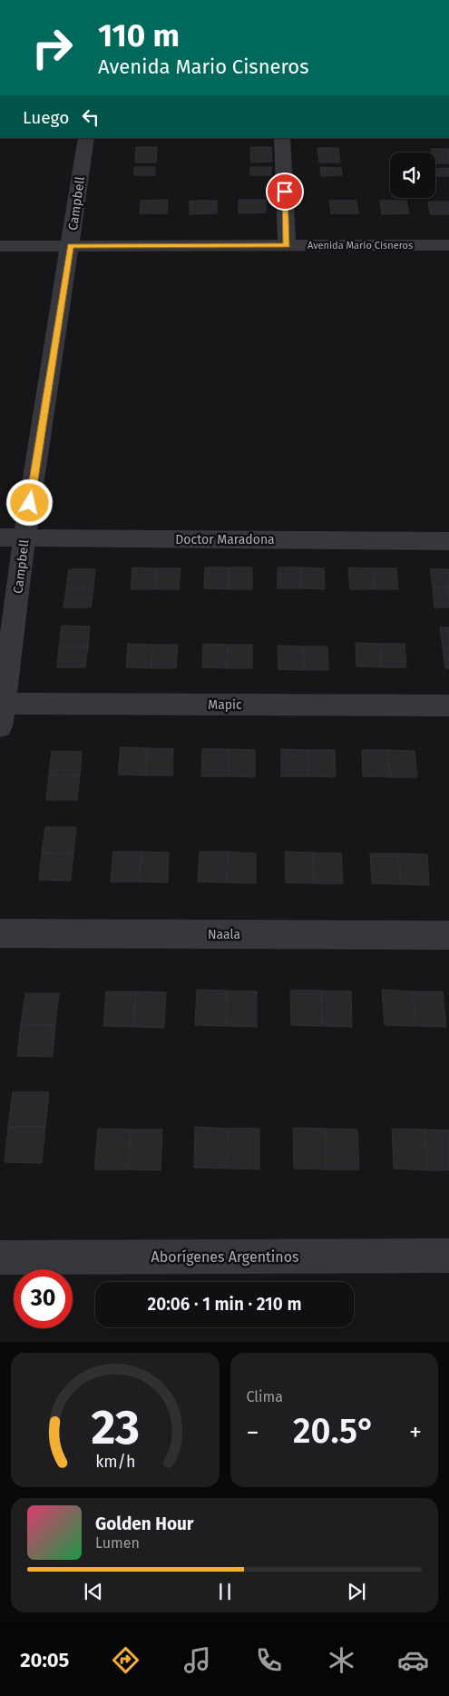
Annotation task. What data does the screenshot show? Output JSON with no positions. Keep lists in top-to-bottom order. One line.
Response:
{"streets":{"street":["Campbell","Avenida Mario Cisneros","Doctor Maradona","Mapic","Naala","Aborígenes Argentinos"]},"crossings":[["Campbell","Avenida Mario Cisneros"],["Campbell","Doctor Maradona"],["Campbell","Mapic"]],"page":{"turn":["110 m","Avenida Mario Cisneros"],"then":"Luego","limit":"30","trip":"20:06 · 1 min · 210 m","tile":"Clima","heat":["−","20.5°","+"],"song":["Golden Hour","Lumen"],"tabs":"20:05","gauge":["23","km/h"]}}
